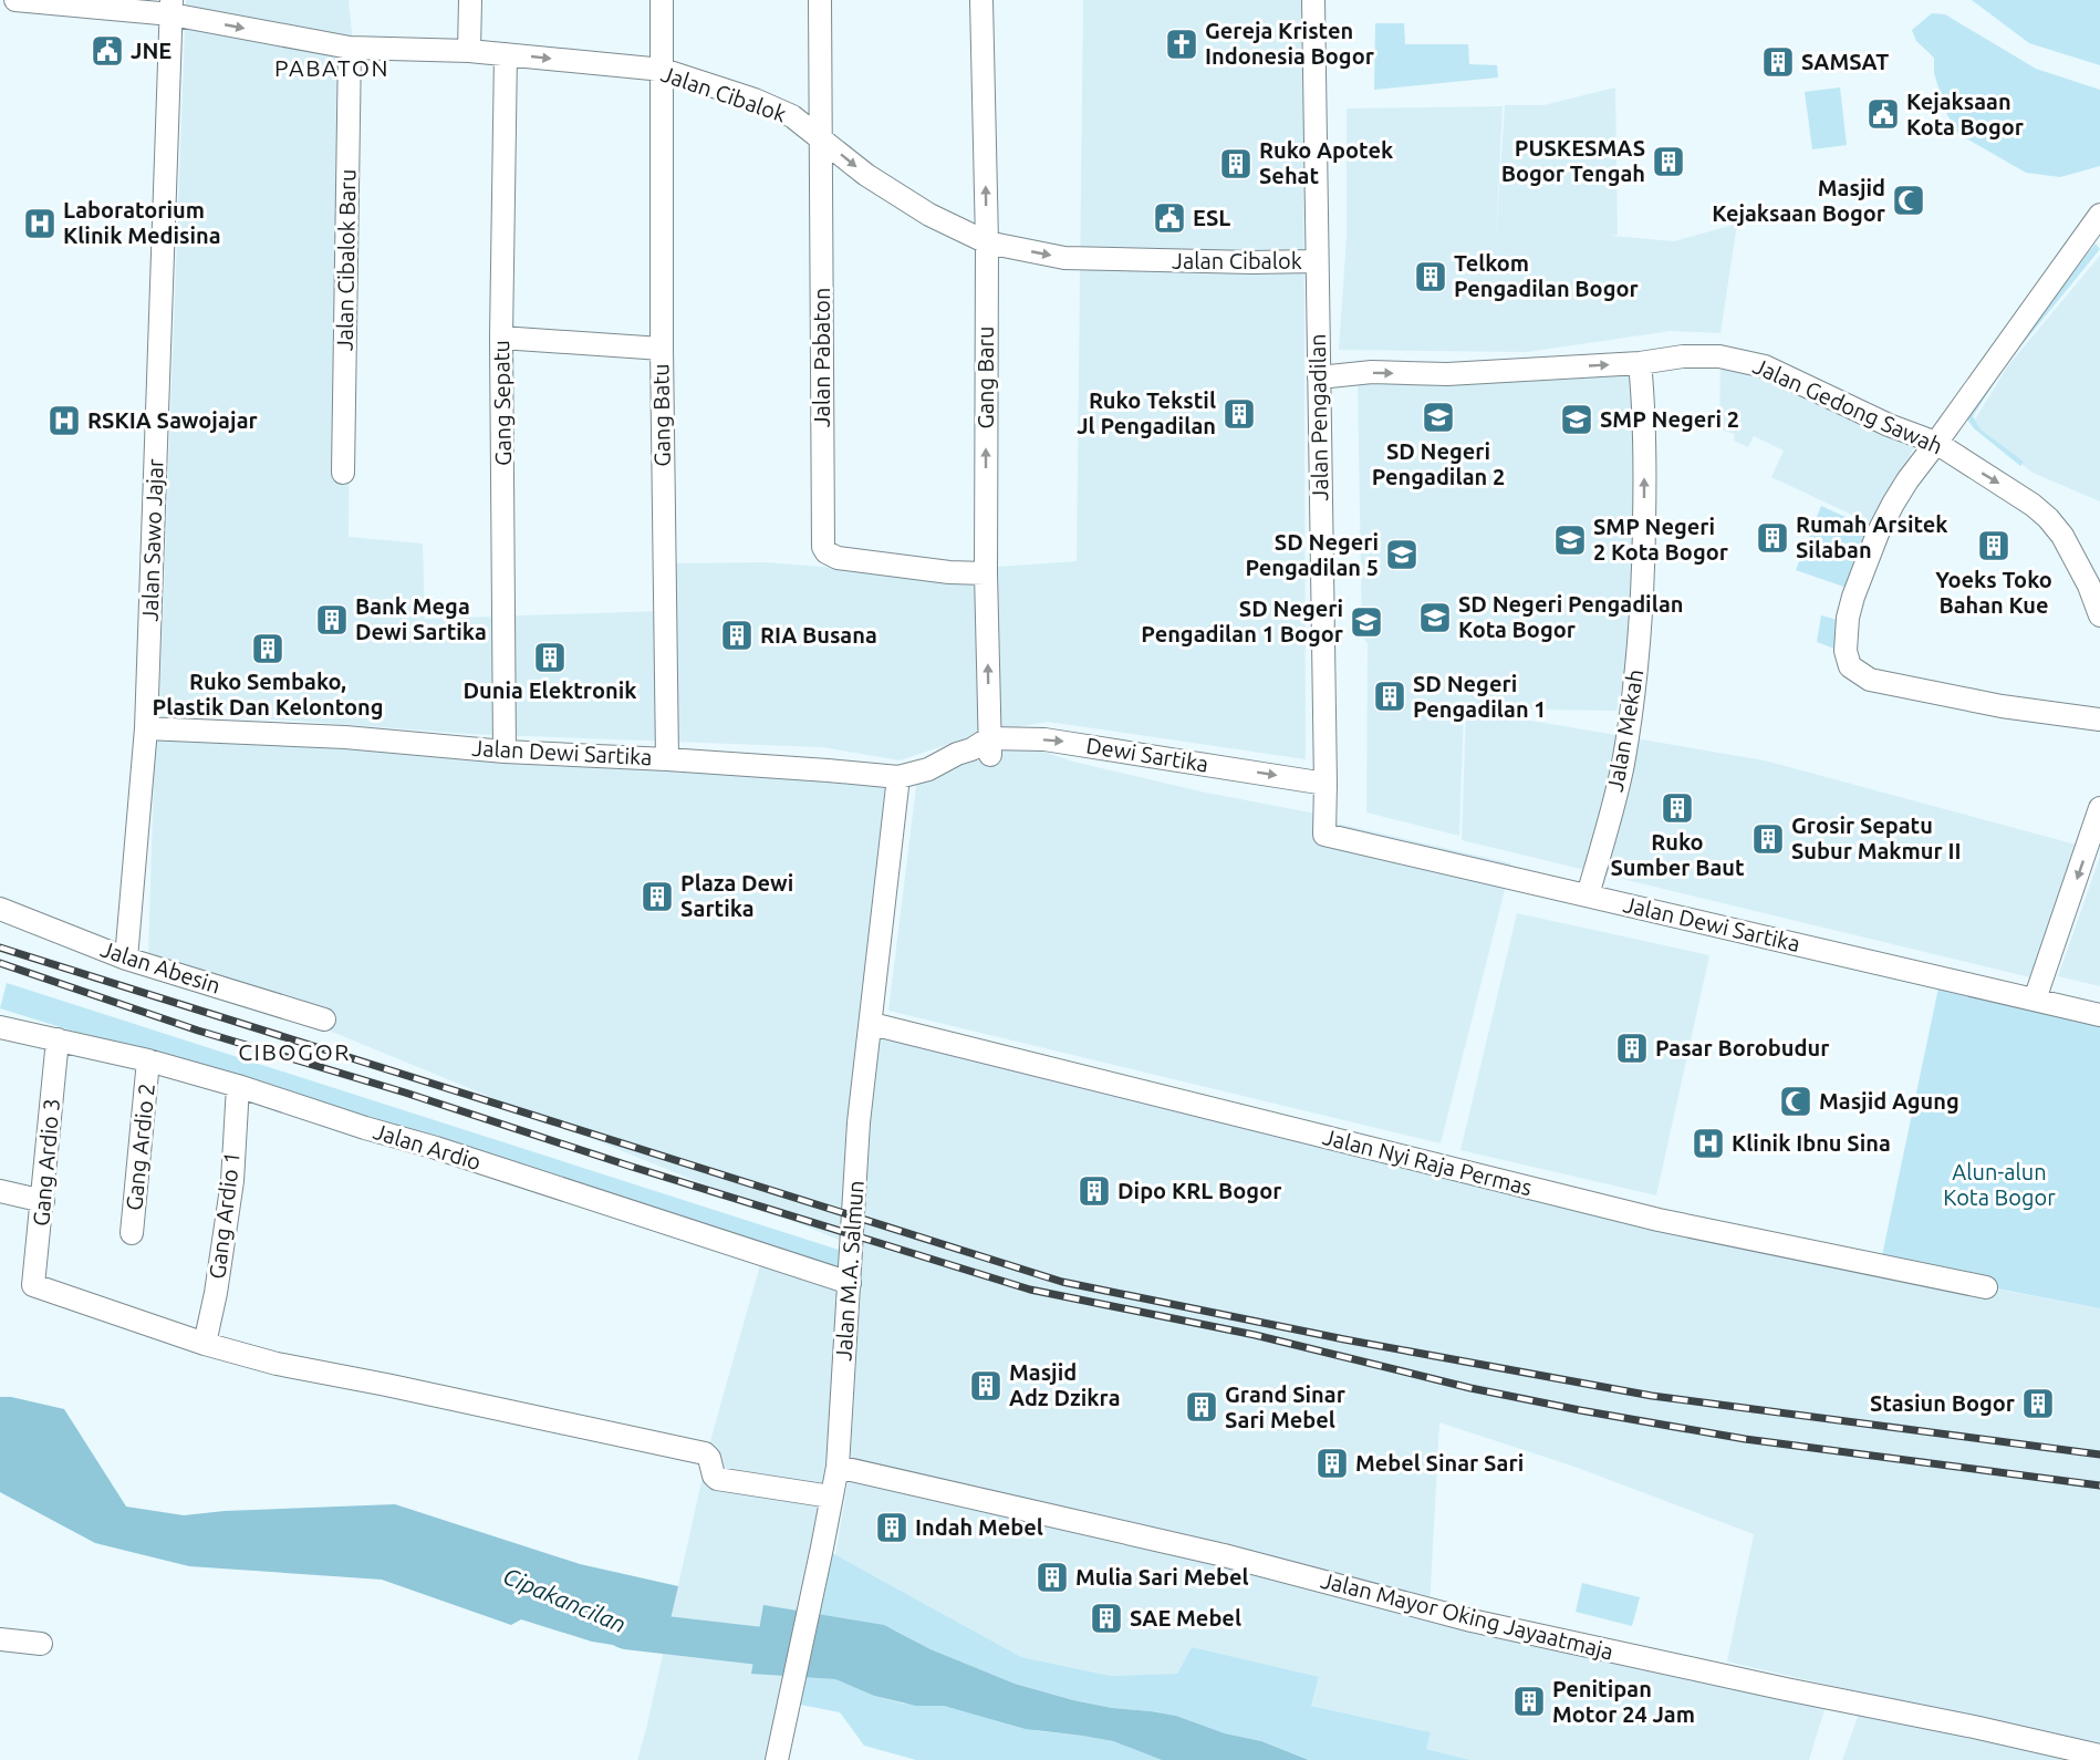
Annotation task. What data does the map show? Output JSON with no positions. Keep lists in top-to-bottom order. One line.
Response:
{"streets":{"street":["Jalan Cibalok","Jalan Cibalok Baru","Jalan Pabaton","Gang Baru","Gang Sepatu","Jalan Gedong Sawah","Gang Batu","Jalan Pengadilan","Jalan Sawo Jajar","Jalan Mekah","Jalan Dewi Sartika","Dewi Sartika","Jalan Abesin","Gang Ardio 2","Jalan Ardio","Gang Ardio 3","Jalan Nyi Raja Permas","Gang Ardio 1","Jalan M.A. Salmun","Jalan Mayor Oking Jayaatmaja"]},"crossings":[["Jalan Cibalok","Jalan Cibalok Baru"],["Jalan Cibalok","Jalan Pabaton"],["Jalan Cibalok","Gang Baru"],["Jalan Cibalok","Gang Sepatu"],["Jalan Cibalok","Gang Batu"],["Jalan Cibalok","Jalan Pengadilan"],["Jalan Cibalok","Jalan Sawo Jajar"],["Jalan Pabaton","Gang Baru"],["Gang Baru","Jalan Dewi Sartika"],["Gang Baru","Dewi Sartika"],["Gang Sepatu","Jalan Dewi Sartika"],["Jalan Gedong Sawah","Jalan Pengadilan"],["Jalan Gedong Sawah","Jalan Mekah"],["Gang Batu","Jalan Dewi Sartika"],["Jalan Pengadilan","Jalan Dewi Sartika"],["Jalan Pengadilan","Dewi Sartika"],["Jalan Sawo Jajar","Jalan Dewi Sartika"],["Jalan Sawo Jajar","Jalan Abesin"],["Jalan Mekah","Jalan Dewi Sartika"],["Jalan Dewi Sartika","Dewi Sartika"],["Jalan Dewi Sartika","Jalan M.A. Salmun"],["Gang Ardio 2","Jalan Ardio"],["Jalan Ardio","Gang Ardio 3"],["Jalan Ardio","Gang Ardio 1"],["Jalan Ardio","Jalan M.A. Salmun"],["Gang Ardio 3","Gang Ardio 1"],["Jalan Nyi Raja Permas","Jalan M.A. Salmun"],["Jalan M.A. Salmun","Jalan Mayor Oking Jayaatmaja"]],"one_way":["Jalan Cibalok","Gang Baru","Jalan Gedong Sawah","Jalan Mekah","Dewi Sartika"],"districts":["PABATON","CIBOGOR"],"water":["Cipakancilan"],"parks":["Alun-alun Kota Bogor"],"places":{"church":["Gereja Kristen Indonesia Bogor"],"public building":["JNE","Kejaksaan Kota Bogor","ESL"],"building":["SAMSAT","PUSKESMAS Bogor Tengah","Ruko Apotek Sehat","Telkom Pengadilan Bogor","Ruko Tekstil Jl Pengadilan","Rumah Arsitek Silaban","Yoeks Toko Bahan Kue","Bank Mega Dewi Sartika","RIA Busana","Ruko Sembako, Plastik Dan Kelontong","Dunia Elektronik","SD Negeri Pengadilan 1","Ruko Sumber Baut","Grosir Sepatu Subur Makmur II","Plaza Dewi Sartika","Pasar Borobudur","Dipo KRL Bogor","Masjid Adz Dzikra","Stasiun Bogor","Grand Sinar Sari Mebel","Mebel Sinar Sari","Indah Mebel","Mulia Sari Mebel","SAE Mebel","Penitipan Motor 24 Jam"],"mosque":["Masjid Kejaksaan Bogor","Masjid Agung"],"hospital":["Laboratorium Klinik Medisina","RSKIA Sawojajar","Klinik Ibnu Sina"],"school or university":["SD Negeri Pengadilan 2","SMP Negeri 2","SMP Negeri 2 Kota Bogor","SD Negeri Pengadilan 5","SD Negeri Pengadilan Kota Bogor","SD Negeri Pengadilan 1 Bogor"]}}
